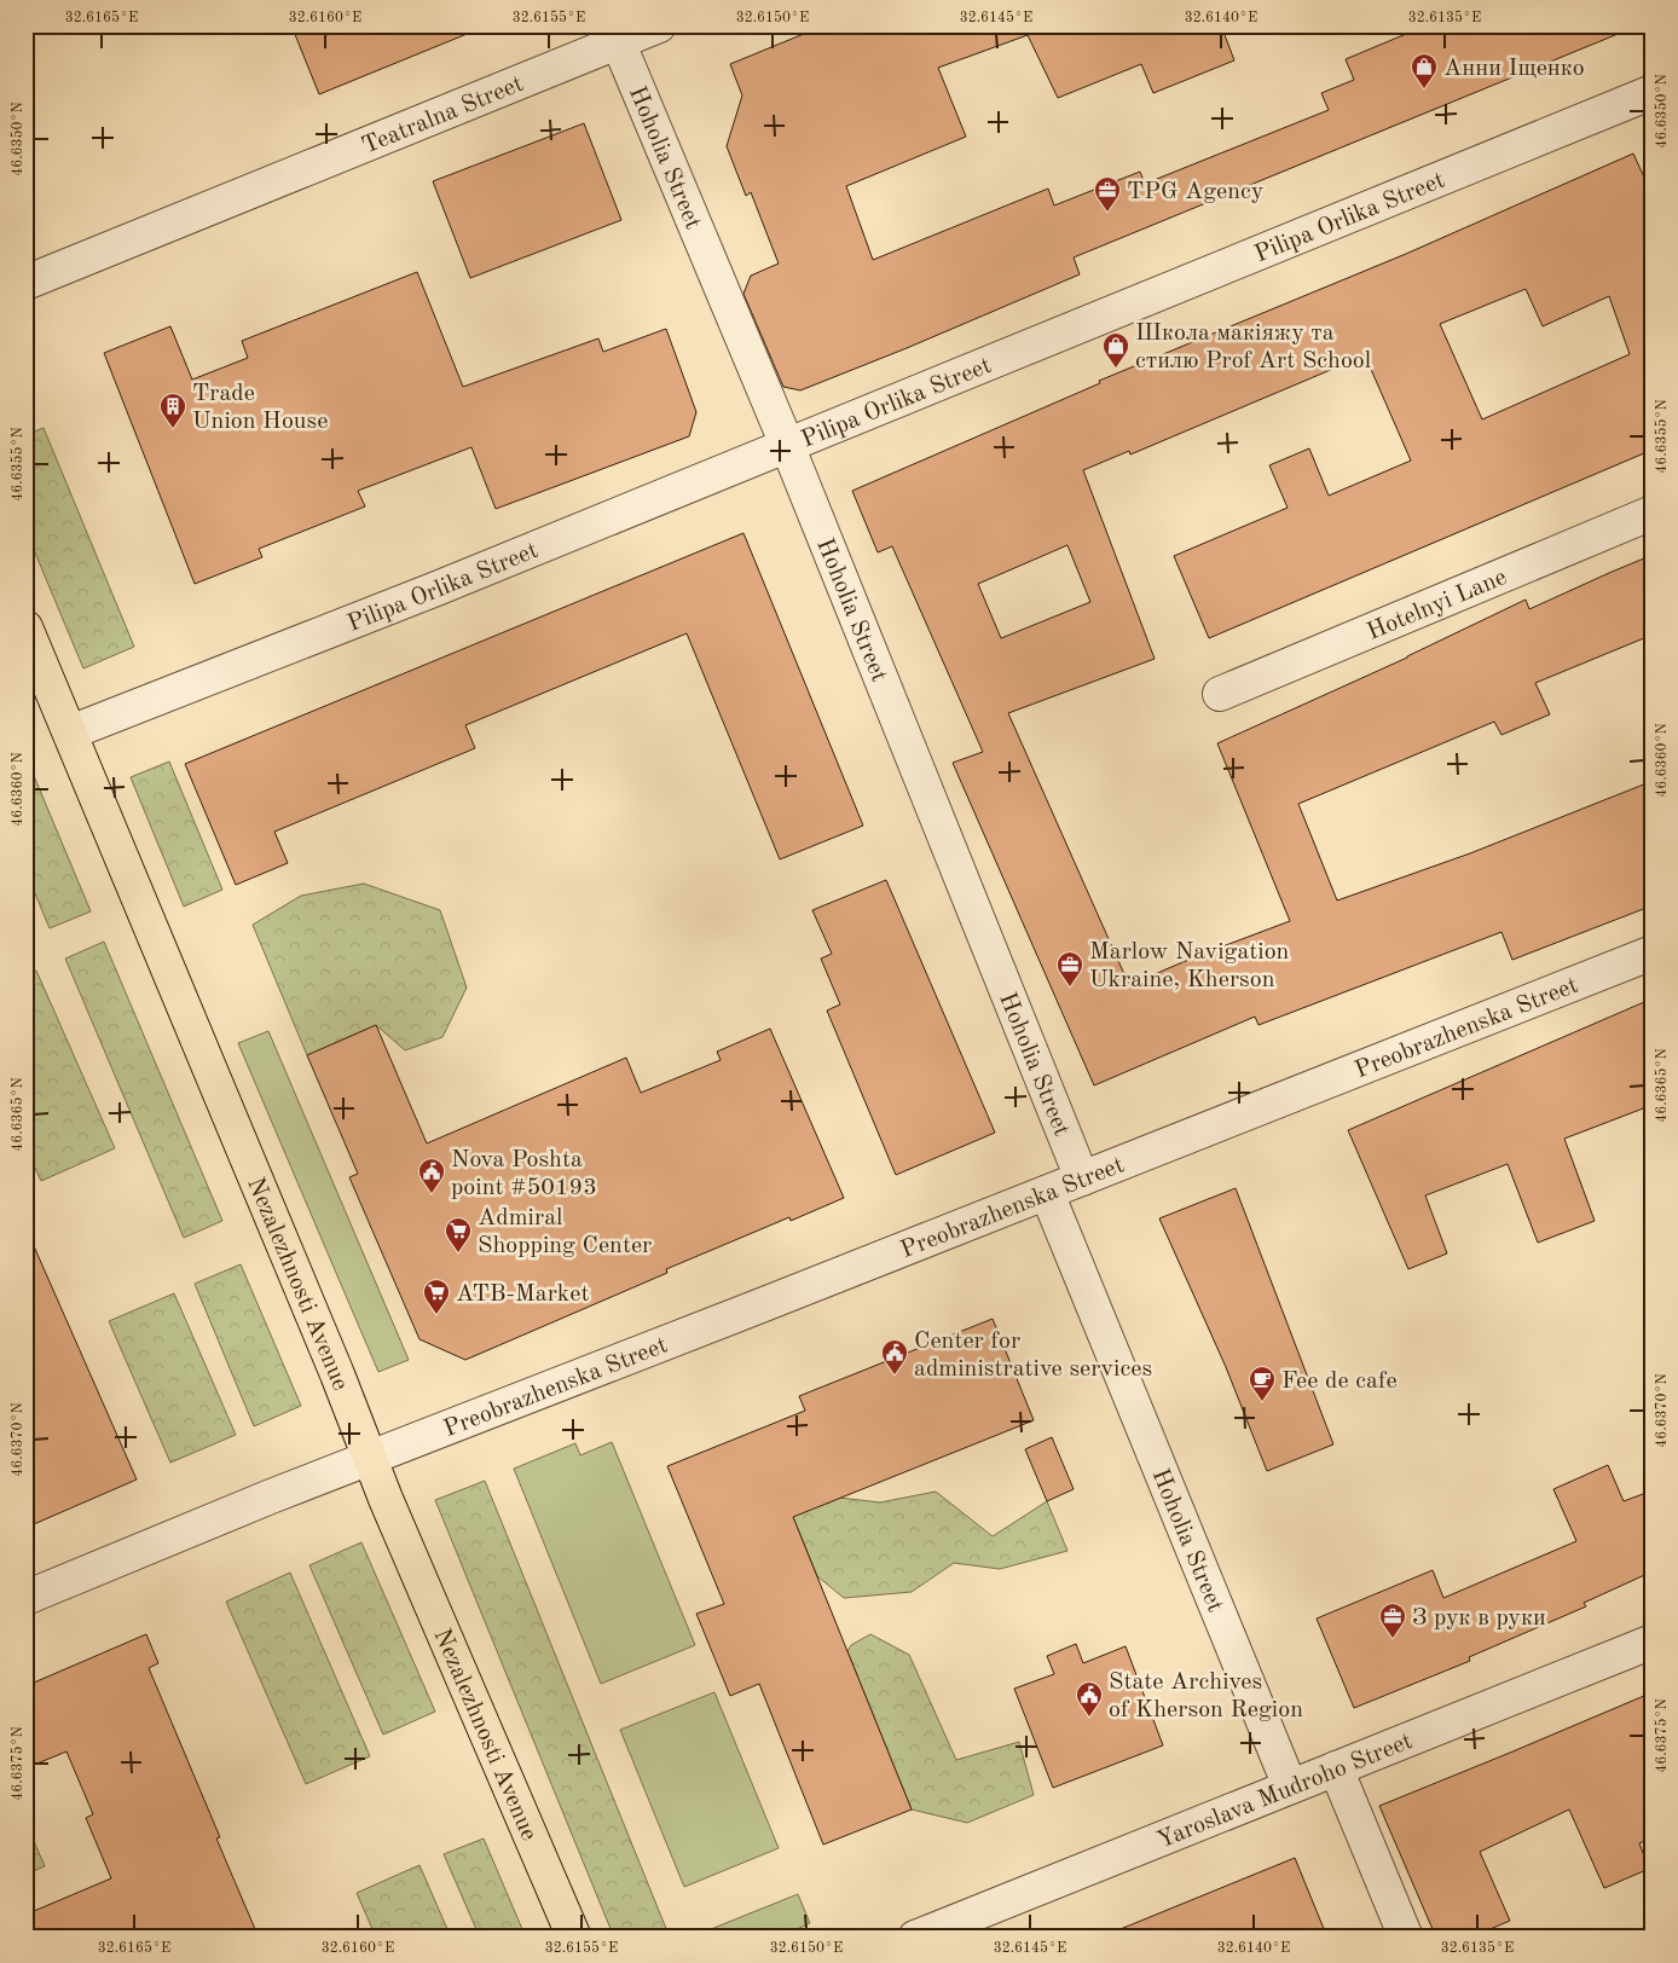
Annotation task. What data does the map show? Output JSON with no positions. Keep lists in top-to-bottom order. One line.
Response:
{"streets":{"main road":["Nezalezhnosti Avenue"],"street":["Teatralna Street","Hoholia Street","Pilipa Orlika Street","Hotelnyi Lane","Preobrazhenska Street","Yaroslava Mudroho Street"]},"crossings":[["Teatralna Street","Hoholia Street"],["Hoholia Street","Pilipa Orlika Street"],["Hoholia Street","Preobrazhenska Street"],["Hoholia Street","Yaroslava Mudroho Street"],["Pilipa Orlika Street","Nezalezhnosti Avenue"],["Preobrazhenska Street","Nezalezhnosti Avenue"]],"places":{"shop":["Анни Іщенко","Школа макіяжу та стилю Prof Art School"],"office":["TPG Agency","Marlow Navigation Ukraine, Kherson","З рук в руки"],"building":["Trade Union House"],"public building":["Nova Poshta point #50193","Center for administrative services","State Archives of Kherson Region"],"supermarket":["Admiral Shopping Center","ATB-Market"],"cafe":["Fee de cafe"]},"coordinates":["32.6165°E","32.6160°E","32.6155°E","32.6150°E","32.6145°E","32.6140°E","32.6135°E","46.6350°N","46.6355°N","46.6360°N","46.6365°N","46.6370°N","46.6375°N"]}
